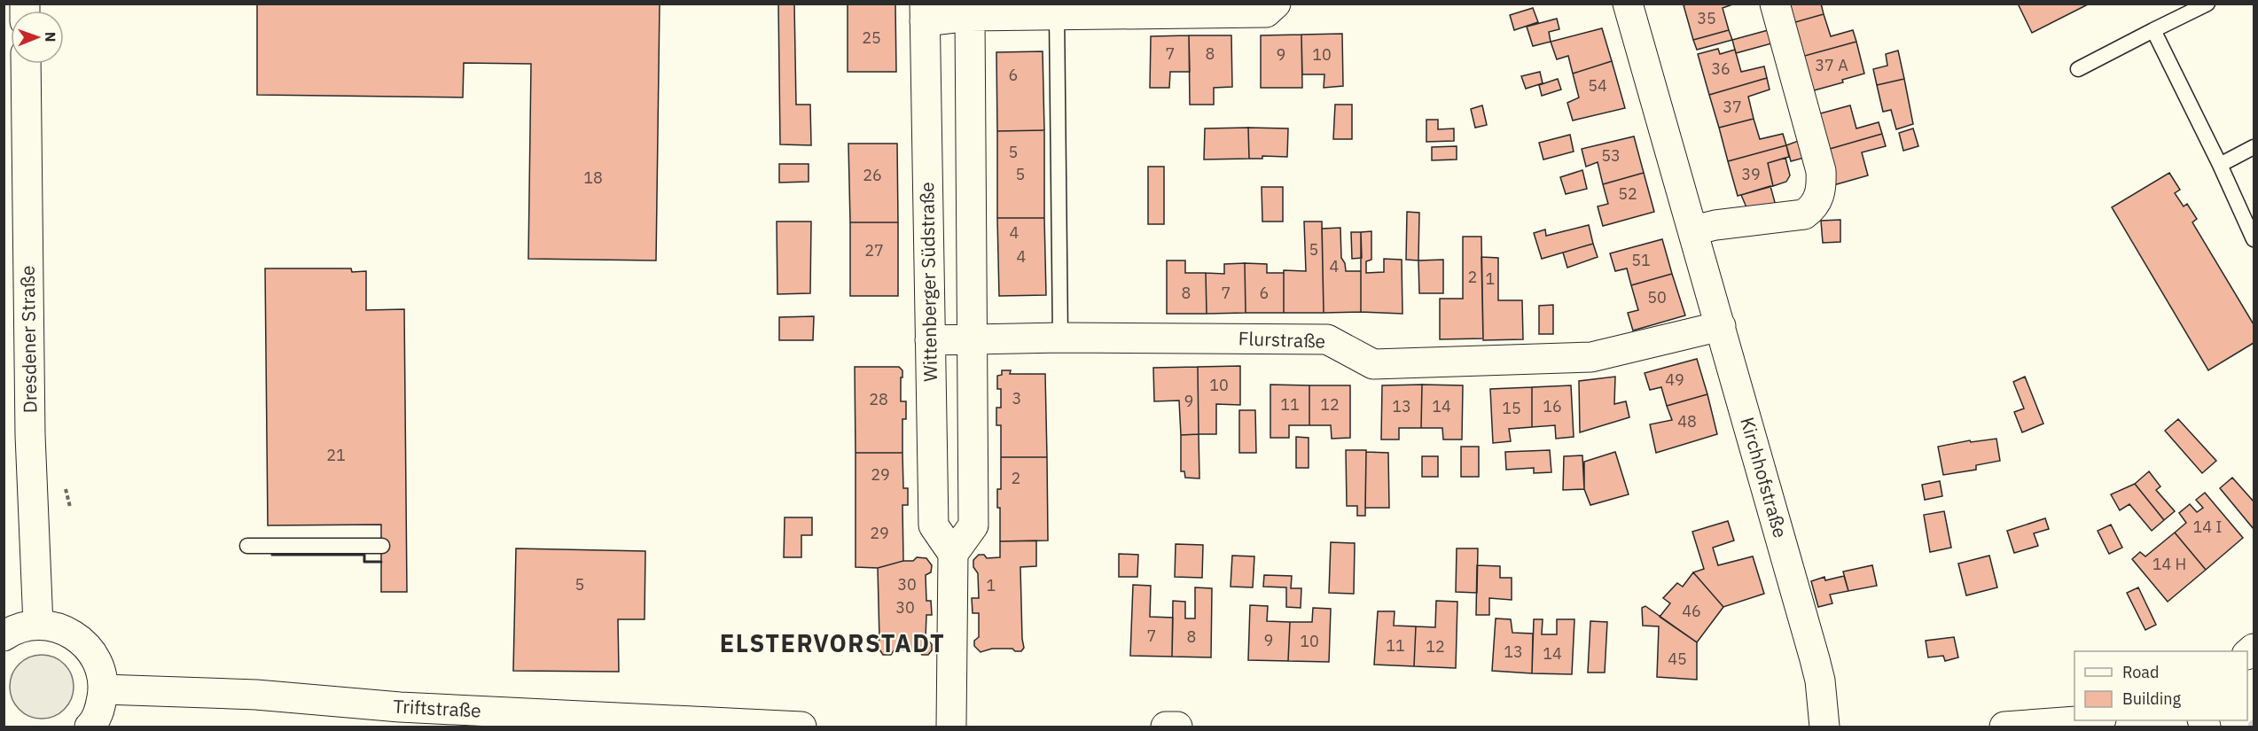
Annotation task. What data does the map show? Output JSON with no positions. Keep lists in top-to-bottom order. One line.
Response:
{"streets":{"street":["Wittenberger Südstraße","Dresdener Straße","Flurstraße","Kirchhofstraße","Triftstraße"]},"crossings":[["Wittenberger Südstraße","Flurstraße"],["Flurstraße","Kirchhofstraße"]],"districts":["ELSTERVORSTADT"],"house_numbers":["35","25","7","8","9","10","37 A","36","6","54","37","5","53","5","39","26","18","52","4","5","27","4","51","4","2","1","8","7","6","50","49","10","3","28","9","11","12","13","14","16","15","48","21","29","2","14 I","29","14 H","5","30","1","30","46","7","8","9","10","11","12","13","14","45"],"legend":["Road","Building"],"north":"right"}
